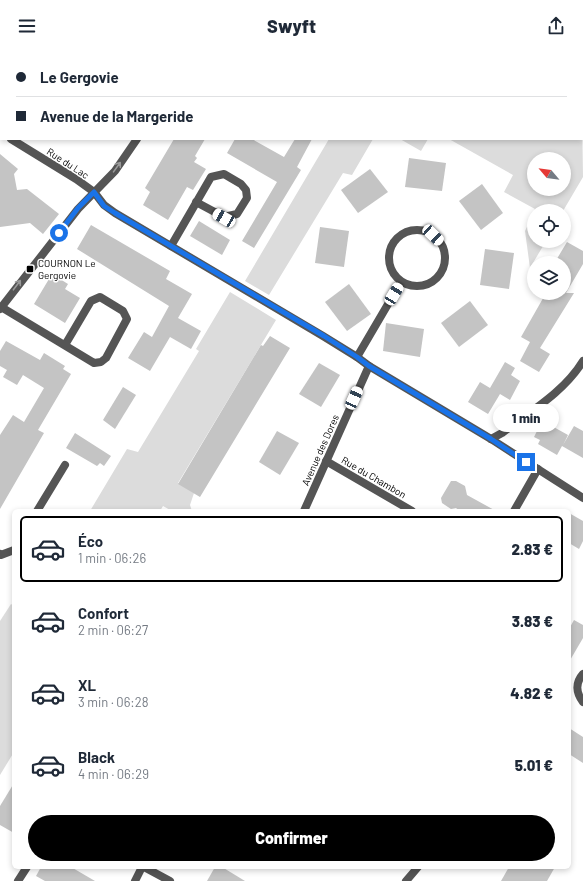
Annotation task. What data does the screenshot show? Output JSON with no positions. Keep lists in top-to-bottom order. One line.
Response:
{"streets":{"street":["Rue du Lac","Avenue des Dores","Rue du Chambon"]},"crossings":[["Avenue des Dores","Rue du Chambon"]],"places":{"transit":["COURNON Le Gergovie"]},"north":"top left","page":{"header":"Swyft","banner":["Le Gergovie","Avenue de la Margeride"],"bubble":"1 min","list":[{"name":"Éco","note":"1 min · 06:26","value":"2.83 €"},{"name":"Confort","note":"2 min · 06:27","value":"3.83 €"},{"name":"XL","note":"3 min · 06:28","value":"4.82 €"},{"name":"Black","note":"4 min · 06:29","value":"5.01 €"}],"buttons":"Confirmer"}}
